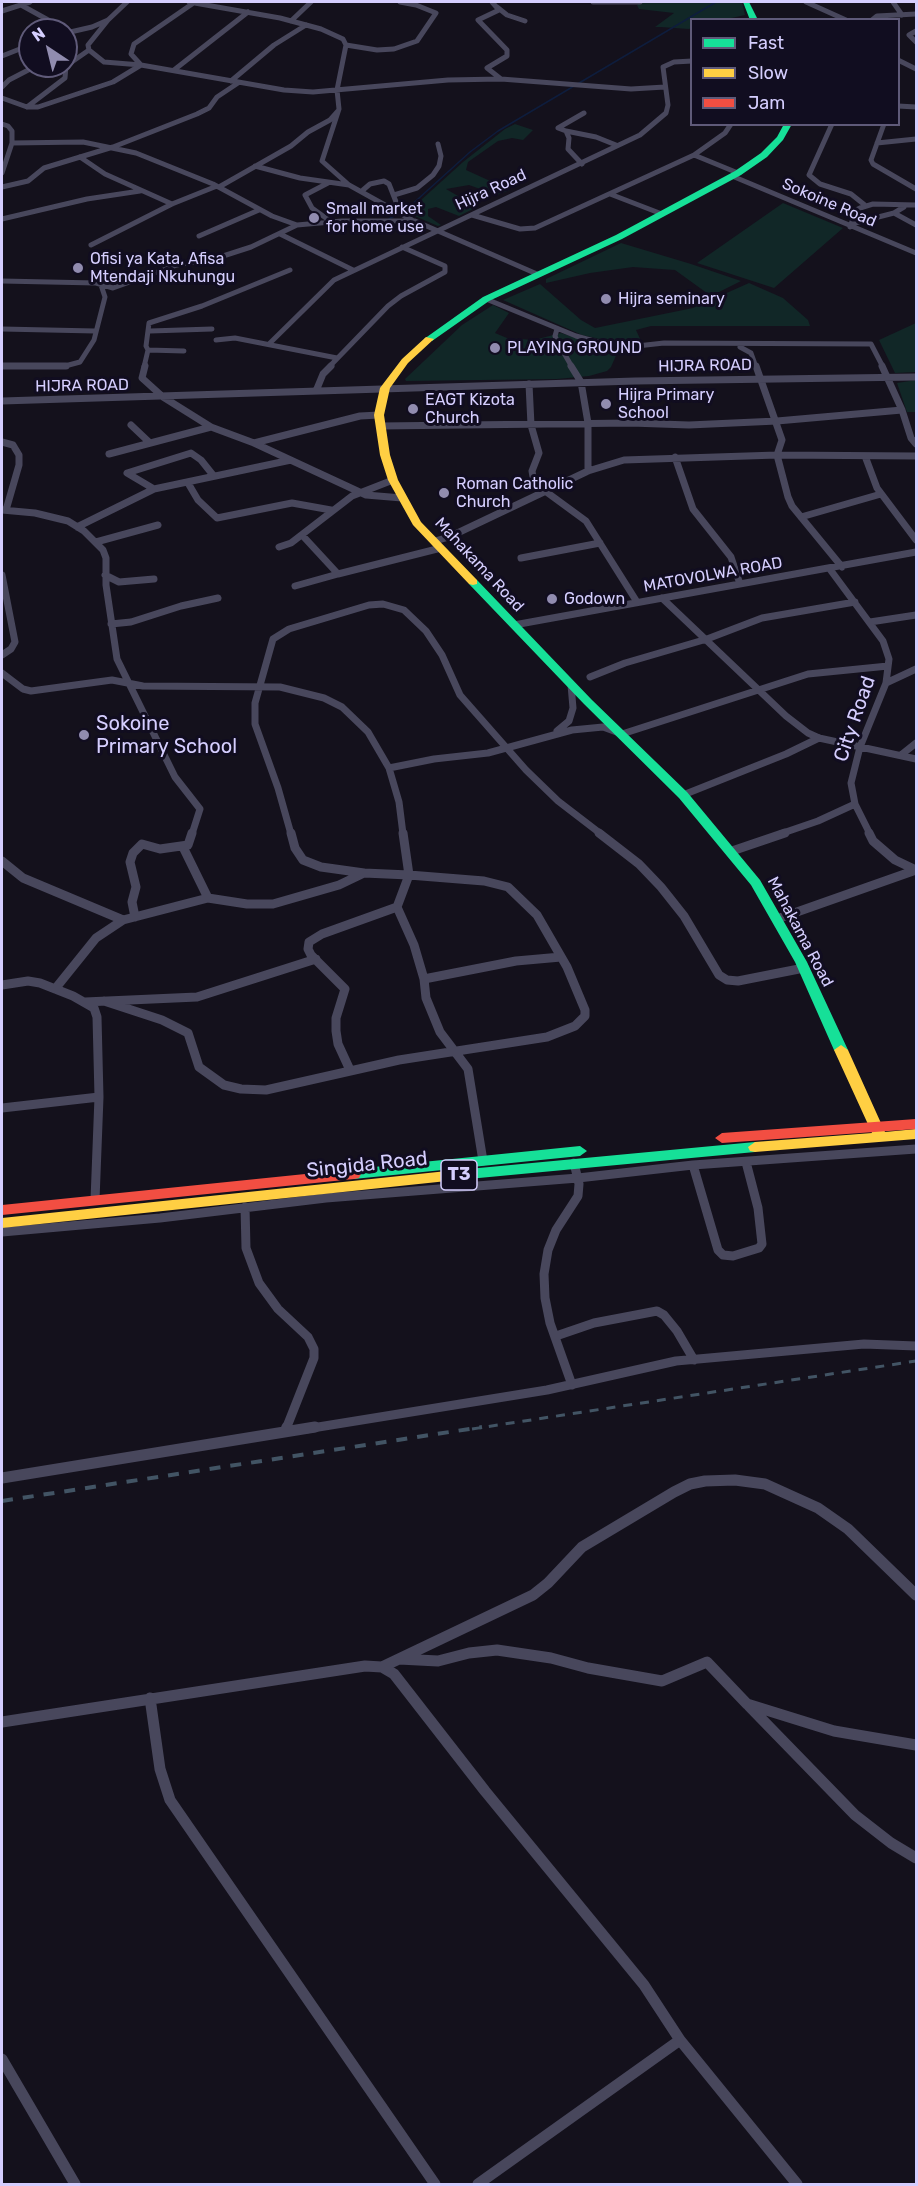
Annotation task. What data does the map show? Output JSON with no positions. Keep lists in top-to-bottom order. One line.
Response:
{"streets":{"main road":["Mahakama Road","Singida Road","T3"],"street":["Hijra Road","Sokoine Road","HIJRA ROAD","MATOVOLWA ROAD","City Road"]},"crossings":[["Sokoine Road","Mahakama Road"],["HIJRA ROAD","Mahakama Road"],["Mahakama Road","MATOVOLWA ROAD"],["Mahakama Road","Singida Road"],["MATOVOLWA ROAD","City Road"]],"places":["Small market for home use","Ofisi ya Kata, Afisa Mtendaji Nkuhungu","Hijra seminary","PLAYING GROUND","Hijra Primary School","EAGT Kizota Church","Roman Catholic Church","Godown","Sokoine Primary School"],"legend":["Fast","Slow","Jam"],"north":"top left"}
